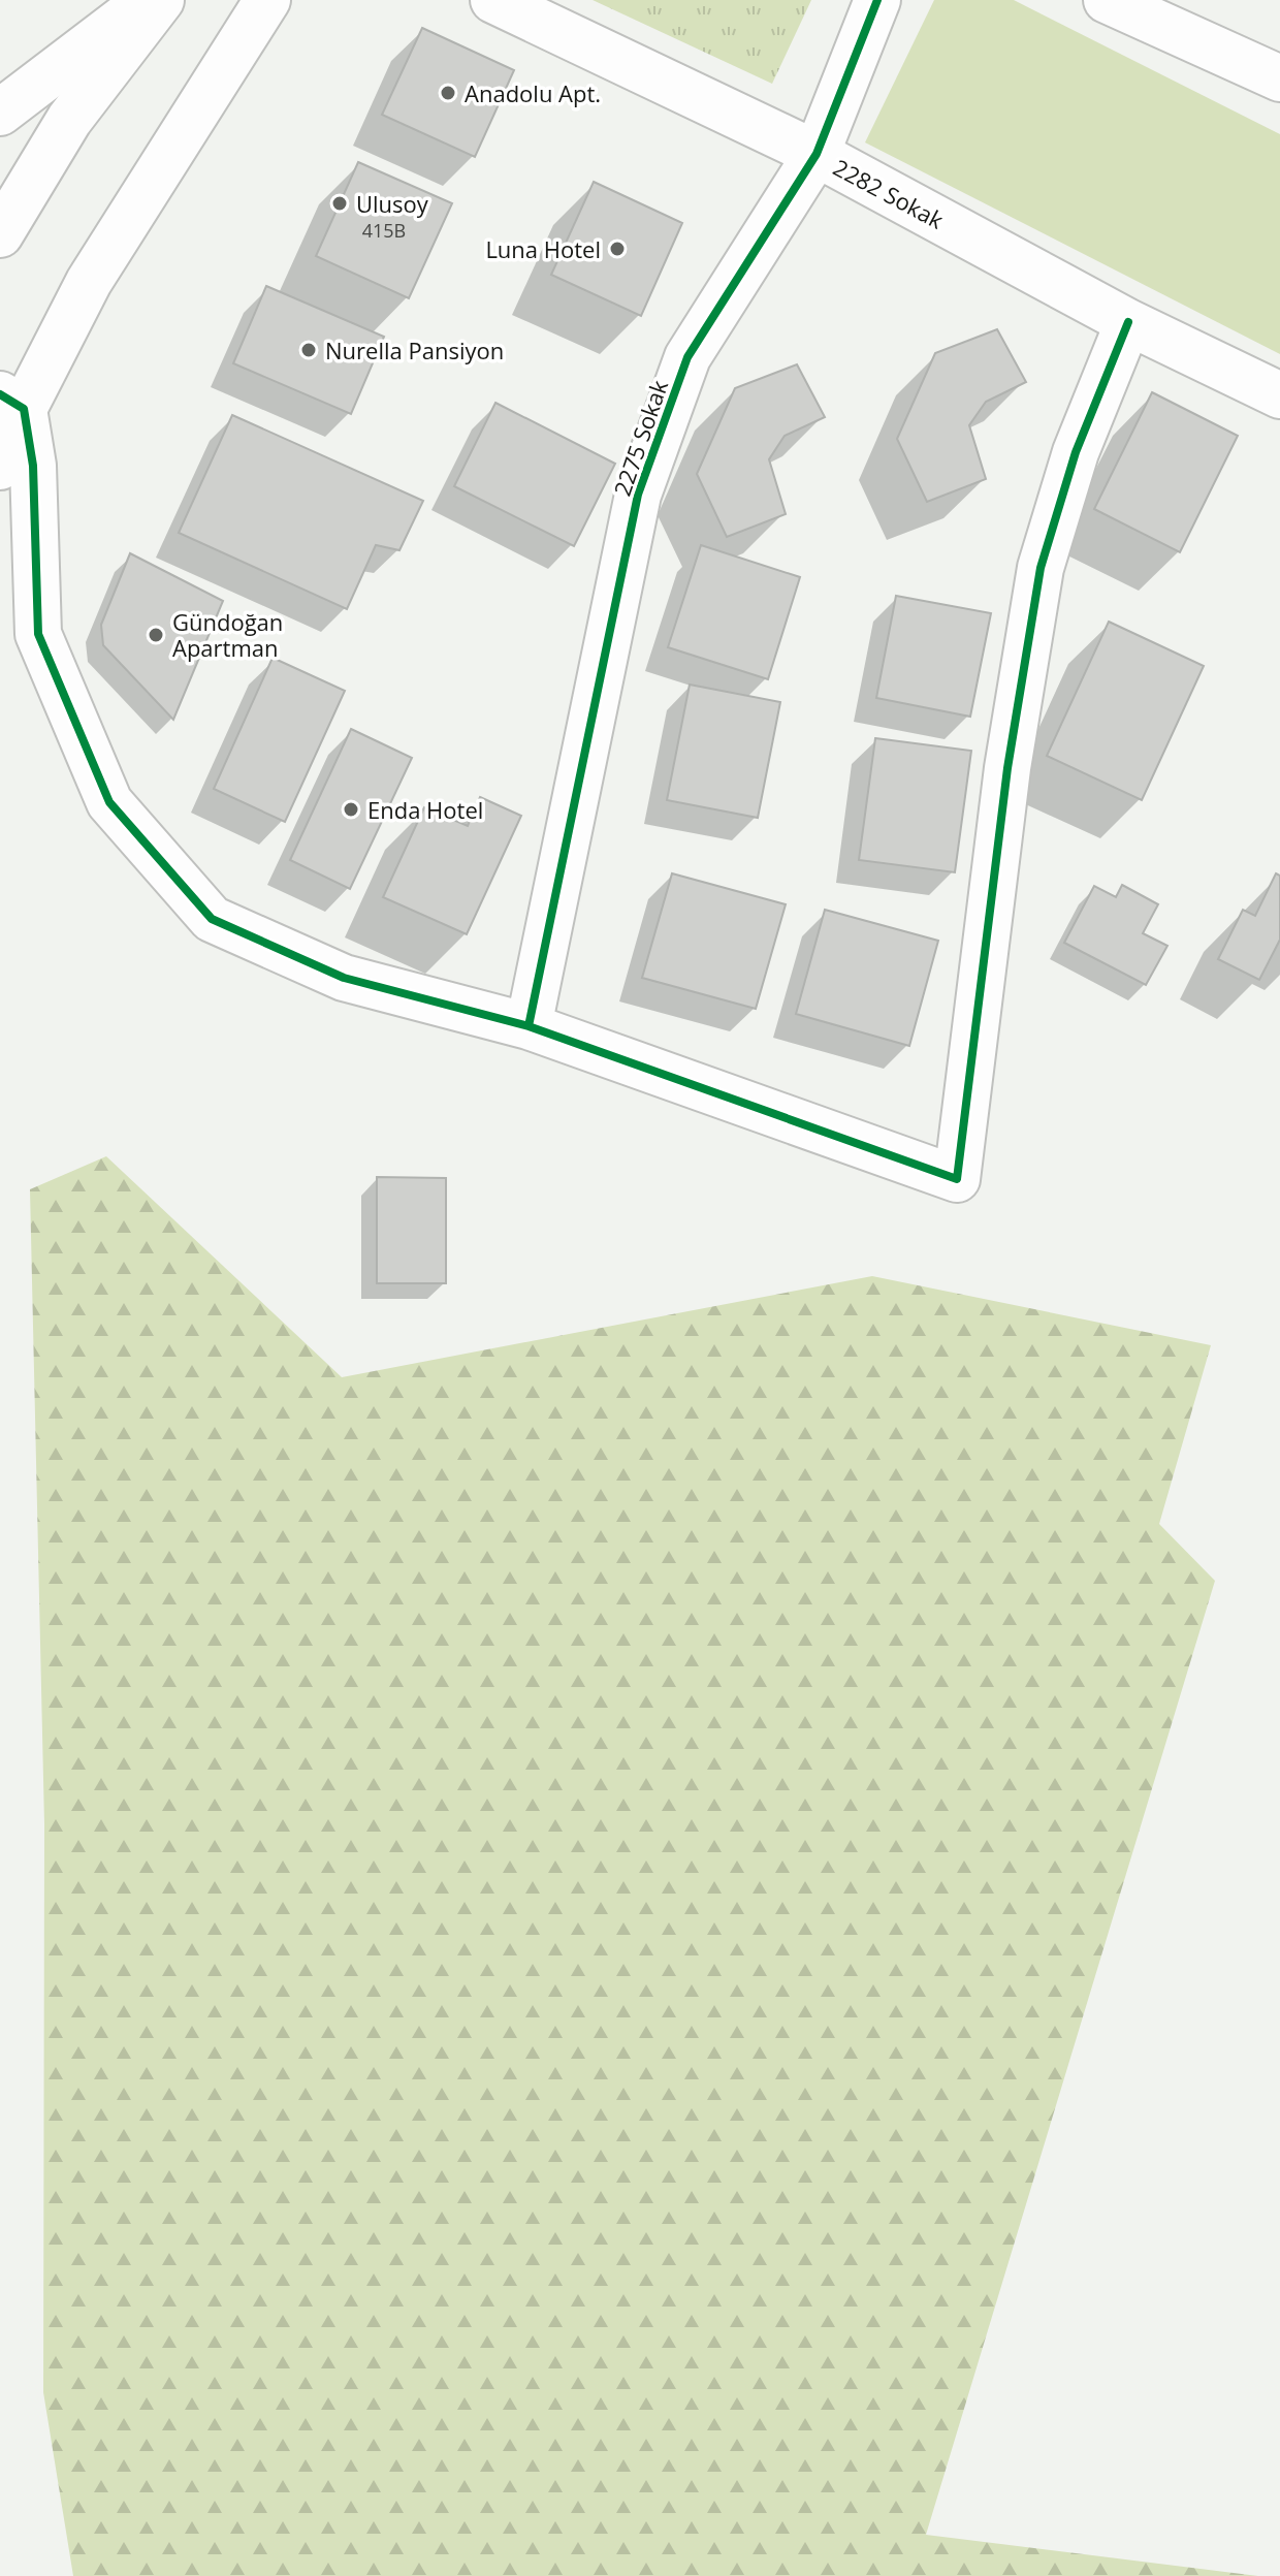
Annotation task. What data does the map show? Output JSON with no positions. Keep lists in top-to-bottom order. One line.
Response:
{"streets":{"street":["2282 Sokak","2275 Sokak"]},"crossings":[["2282 Sokak","2275 Sokak"]],"places":["Anadolu Apt.","Ulusoy","Luna Hotel","Nurella Pansiyon","Gündoğan Apartman","Enda Hotel"],"house_numbers":["415B"]}
